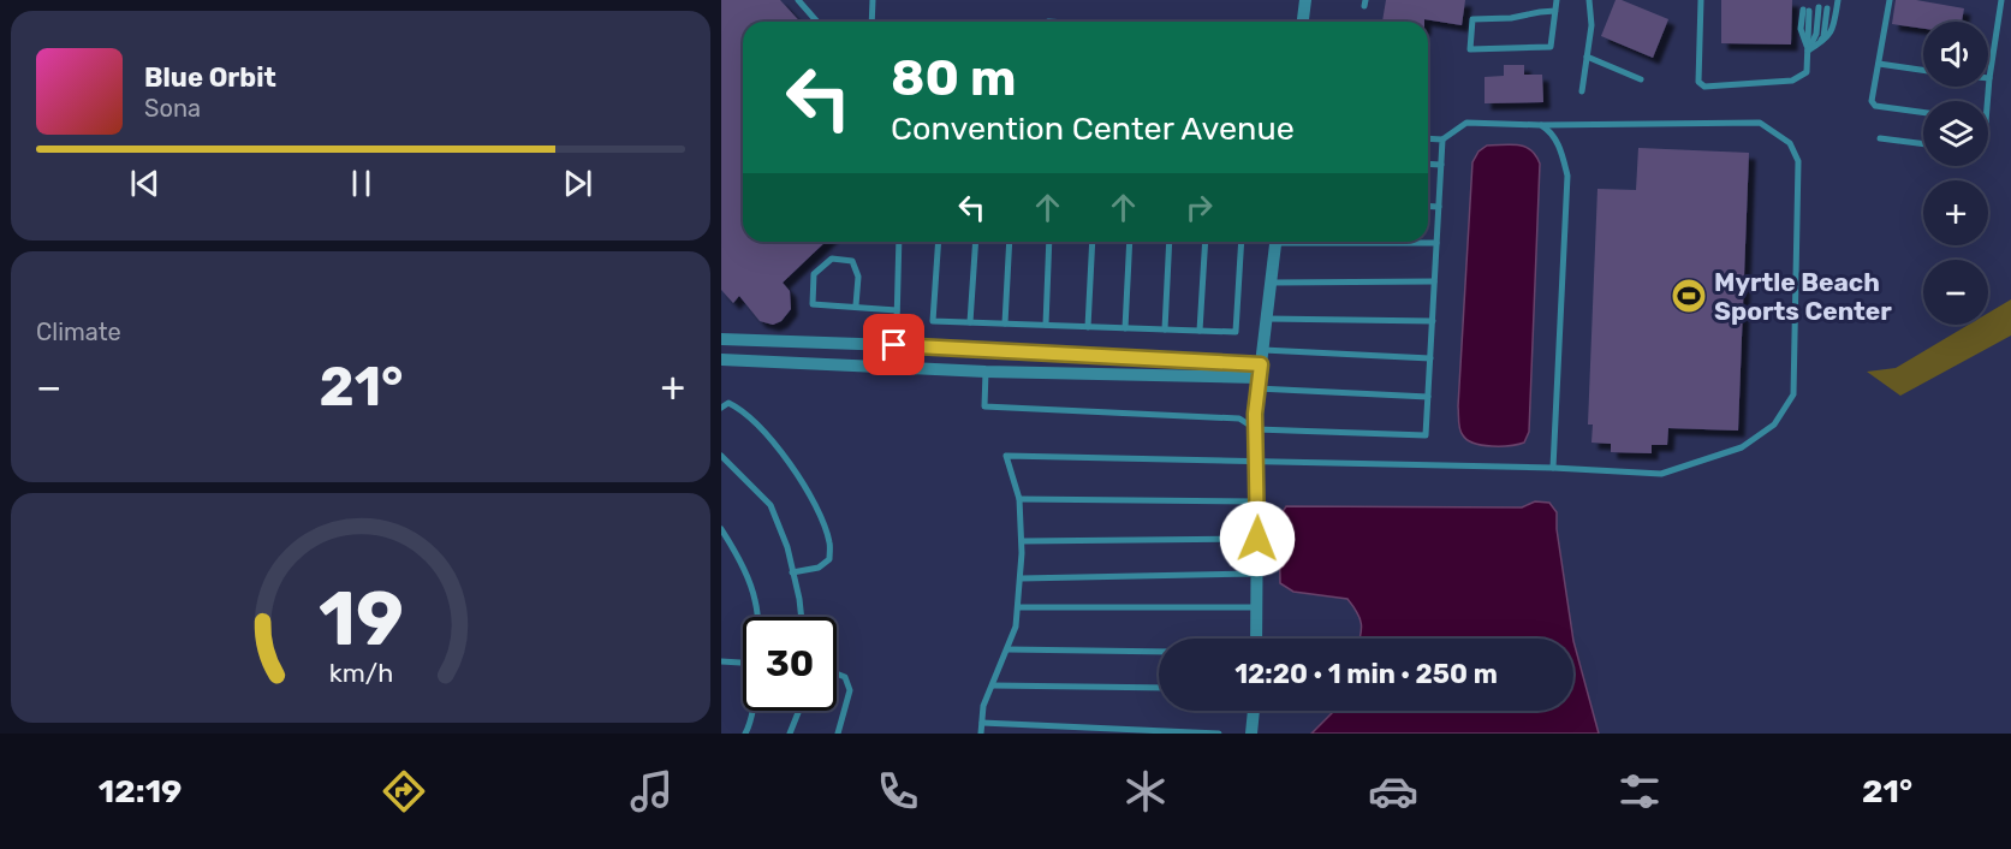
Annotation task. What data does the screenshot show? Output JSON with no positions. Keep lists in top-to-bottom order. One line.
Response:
{"places":{"sports":["Myrtle Beach Sports Center"]},"page":{"map_buttons":["+","−"],"turn":["80 m","Convention Center Avenue"],"song":["Blue Orbit","Sona"],"tile":"Climate","heat":["−","21°","+"],"limit":"30","trip":"12:20 · 1 min · 250 m","tabs":["12:19","21°"],"gauge":["19","km/h"]}}
